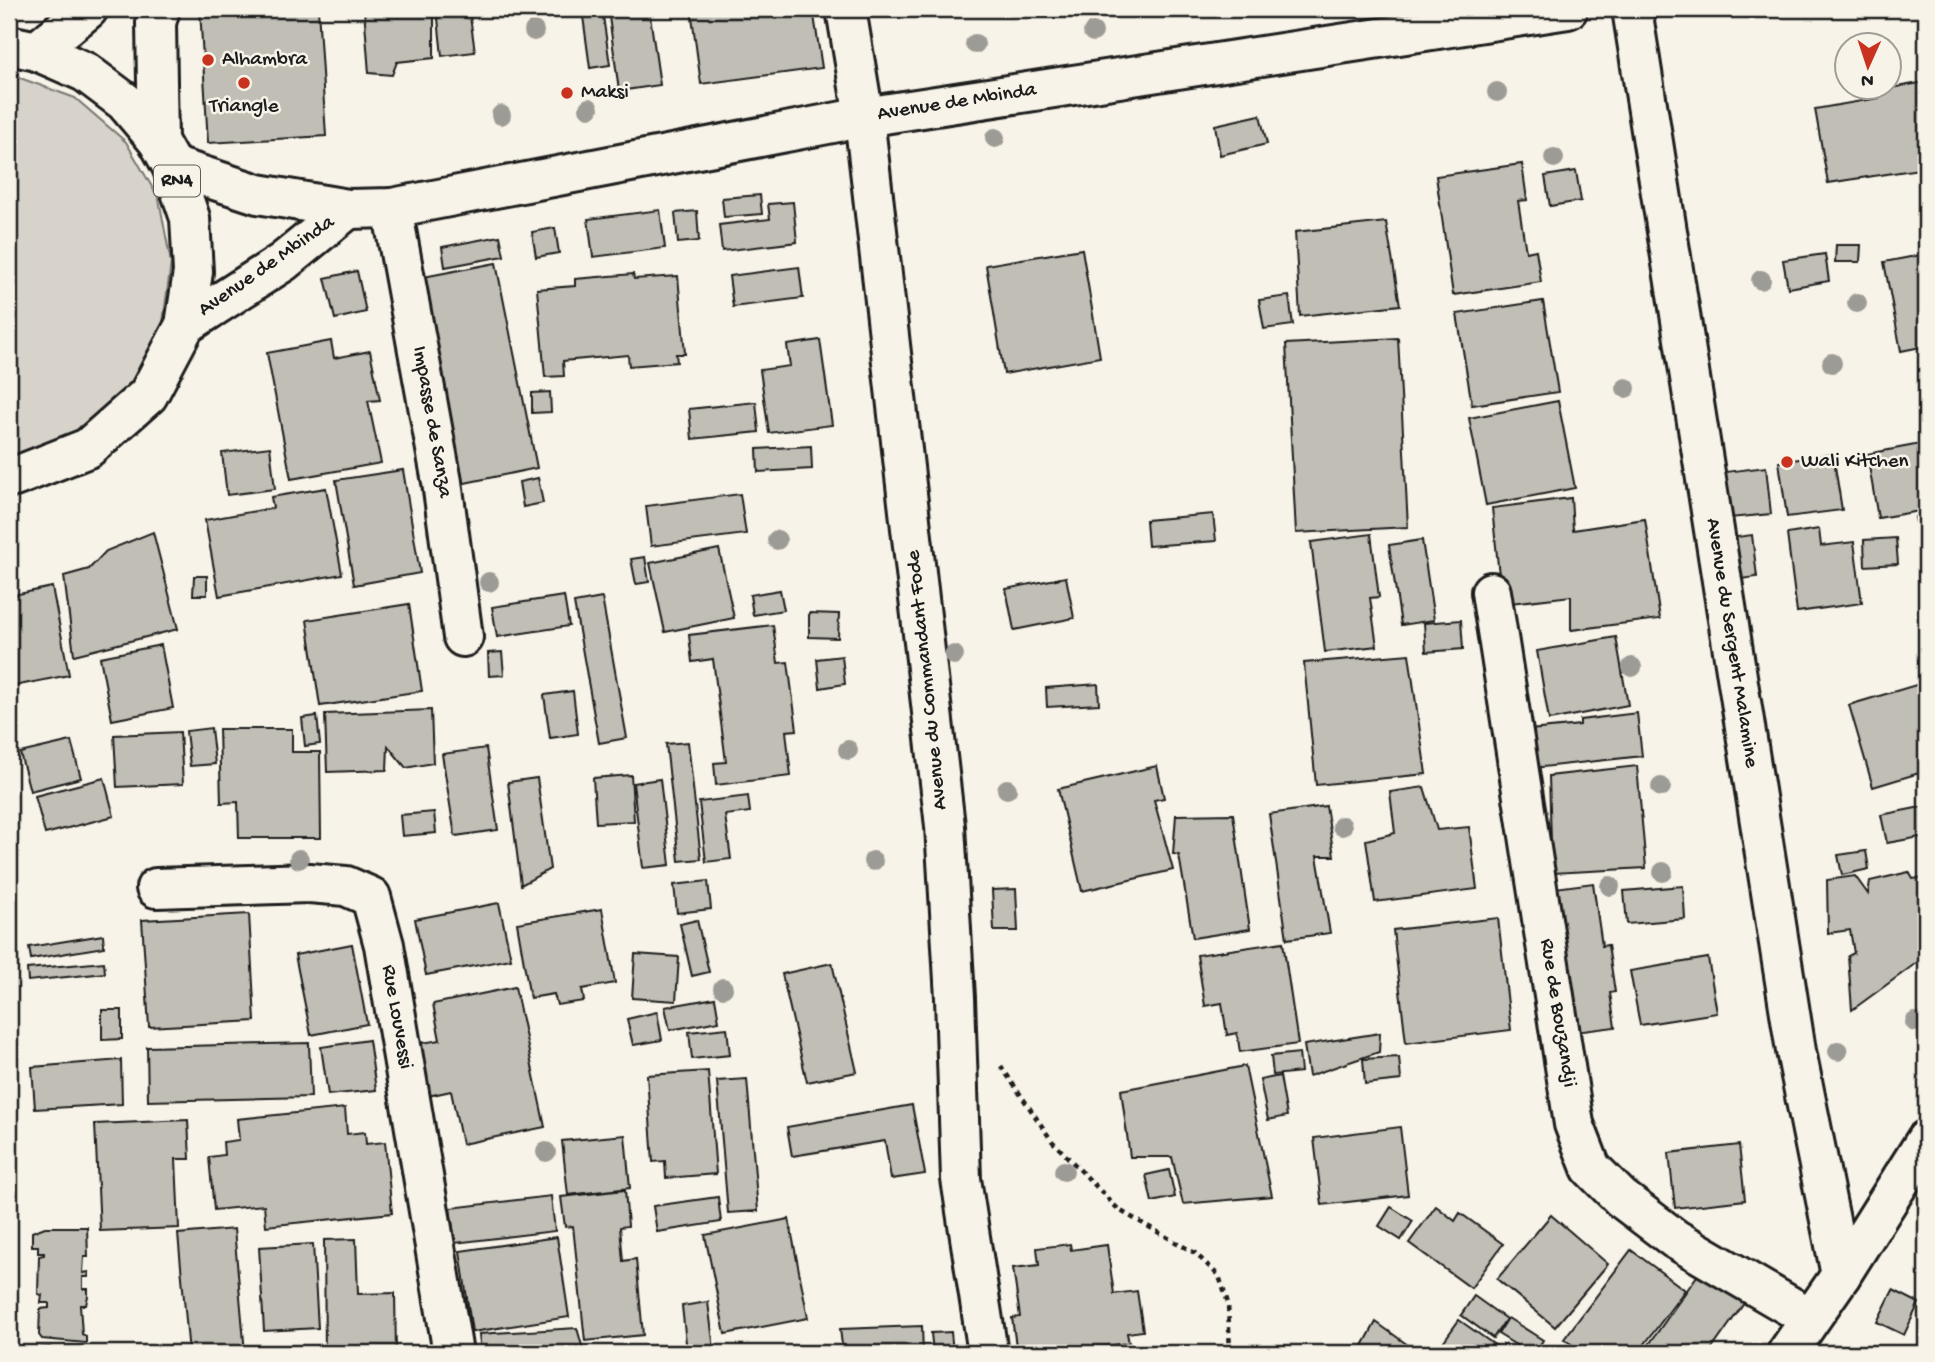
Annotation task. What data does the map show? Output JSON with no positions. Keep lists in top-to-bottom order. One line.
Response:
{"streets":{"main road":["Avenue de Mbinda","RN4","Impasse de Sanza","Avenue du Sergent Malamine","Avenue du Commandant Fode","Rue de Bouzandji","Rue Louvessi"]},"crossings":[["Avenue de Mbinda","RN4"],["Avenue de Mbinda","Impasse de Sanza"],["Avenue de Mbinda","Avenue du Commandant Fode"]],"places":["Alhambra","Triangle","Maksi","Wali Kitchen"],"north":"bottom"}
